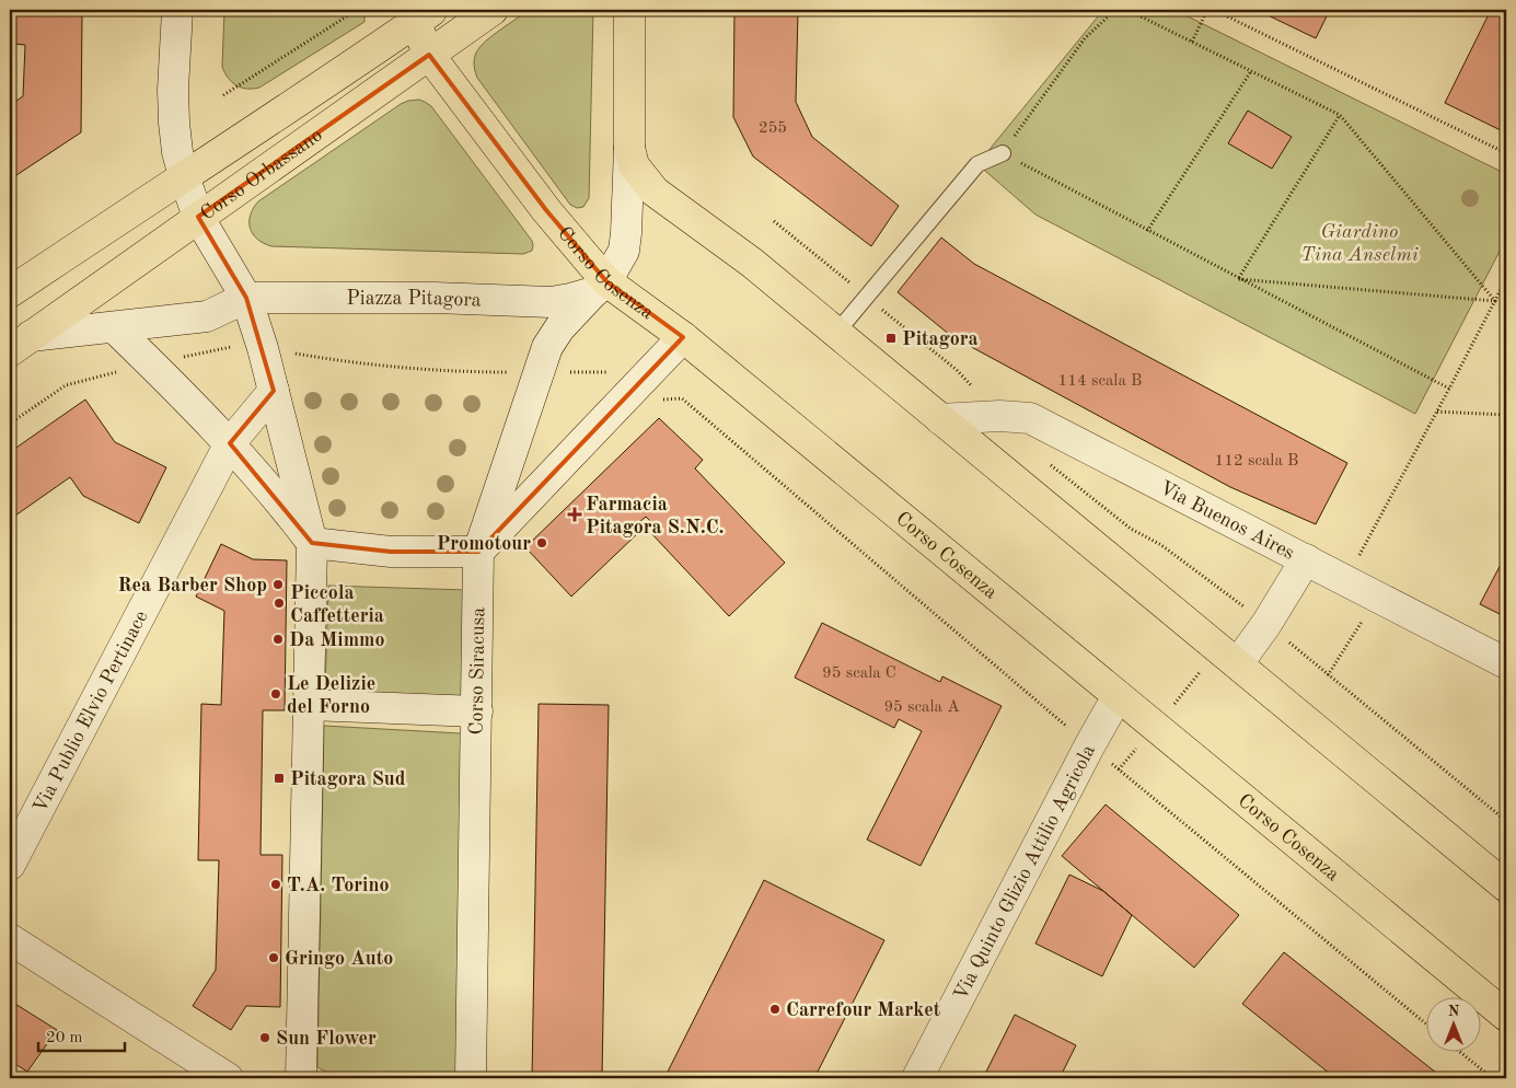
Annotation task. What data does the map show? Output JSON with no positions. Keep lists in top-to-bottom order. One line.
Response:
{"streets":{"main road":["Corso Orbassano","Corso Cosenza"],"street":["Piazza Pitagora","Via Buenos Aires","Corso Siracusa","Via Publio Elvio Pertinace","Via Quinto Glizio Attilio Agricola"]},"crossings":[["Corso Orbassano","Corso Cosenza"],["Corso Orbassano","Piazza Pitagora"],["Corso Cosenza","Piazza Pitagora"],["Corso Cosenza","Corso Siracusa"],["Corso Cosenza","Via Quinto Glizio Attilio Agricola"],["Piazza Pitagora","Corso Siracusa"]],"parks":["Giardino Tina Anselmi"],"places":{"transit":["Pitagora","Pitagora Sud"],"health":["Farmacia Pitagora S.N.C."],"other":["Promotour","Rea Barber Shop","Piccola Caffetteria","Da Mimmo","Le Delizie del Forno","T.A. Torino","Gringo Auto","Carrefour Market","Sun Flower"]},"house_numbers":["255","114 scala B","112 scala B","95 scala C","95 scala A"],"scale_bar":"20 m","north":"top"}
